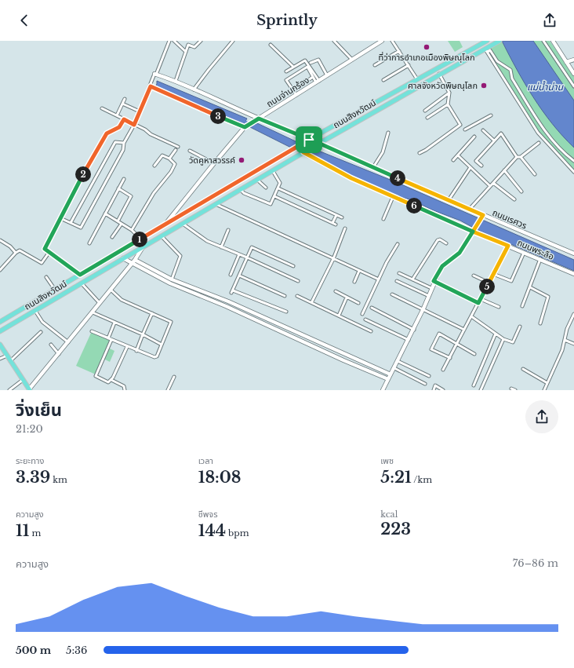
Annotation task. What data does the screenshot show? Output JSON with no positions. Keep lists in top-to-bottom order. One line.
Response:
{"streets":{"main road":["ถนนสิงหวัฒน์"],"street":["ถนนจ่านกร้อง","ถนนเรศวร","ถนนพระลือ"]},"crossings":[["ถนนจ่านกร้อง","ถนนสิงหวัฒน์"],["ถนนจ่านกร้อง","ถนนเรศวร"],["ถนนสิงหวัฒน์","ถนนเรศวร"],["ถนนสิงหวัฒน์","ถนนพระลือ"]],"water":["แม่น้ำน่าน"],"places":["ที่ว่าการอำเภอเมืองพิษณุโลก","ศาลจังหวัดพิษณุโลก","วัดคูหาสวรรค์"],"page":{"header":"Sprintly","pins":["3","2","4","6","1","5"],"heading":["วิ่งเย็น","21:20"],"stats":[["ระยะทาง","3.39 km"],["เวลา","18:08"],["เพซ","5:21 /km"],["ความสูง","11 m"],["ชีพจร","144 bpm"],["kcal","223"]],"chart":["ความสูง","76–86 m"],"list":[{"name":"500 m","note":"5:36"}]}}
